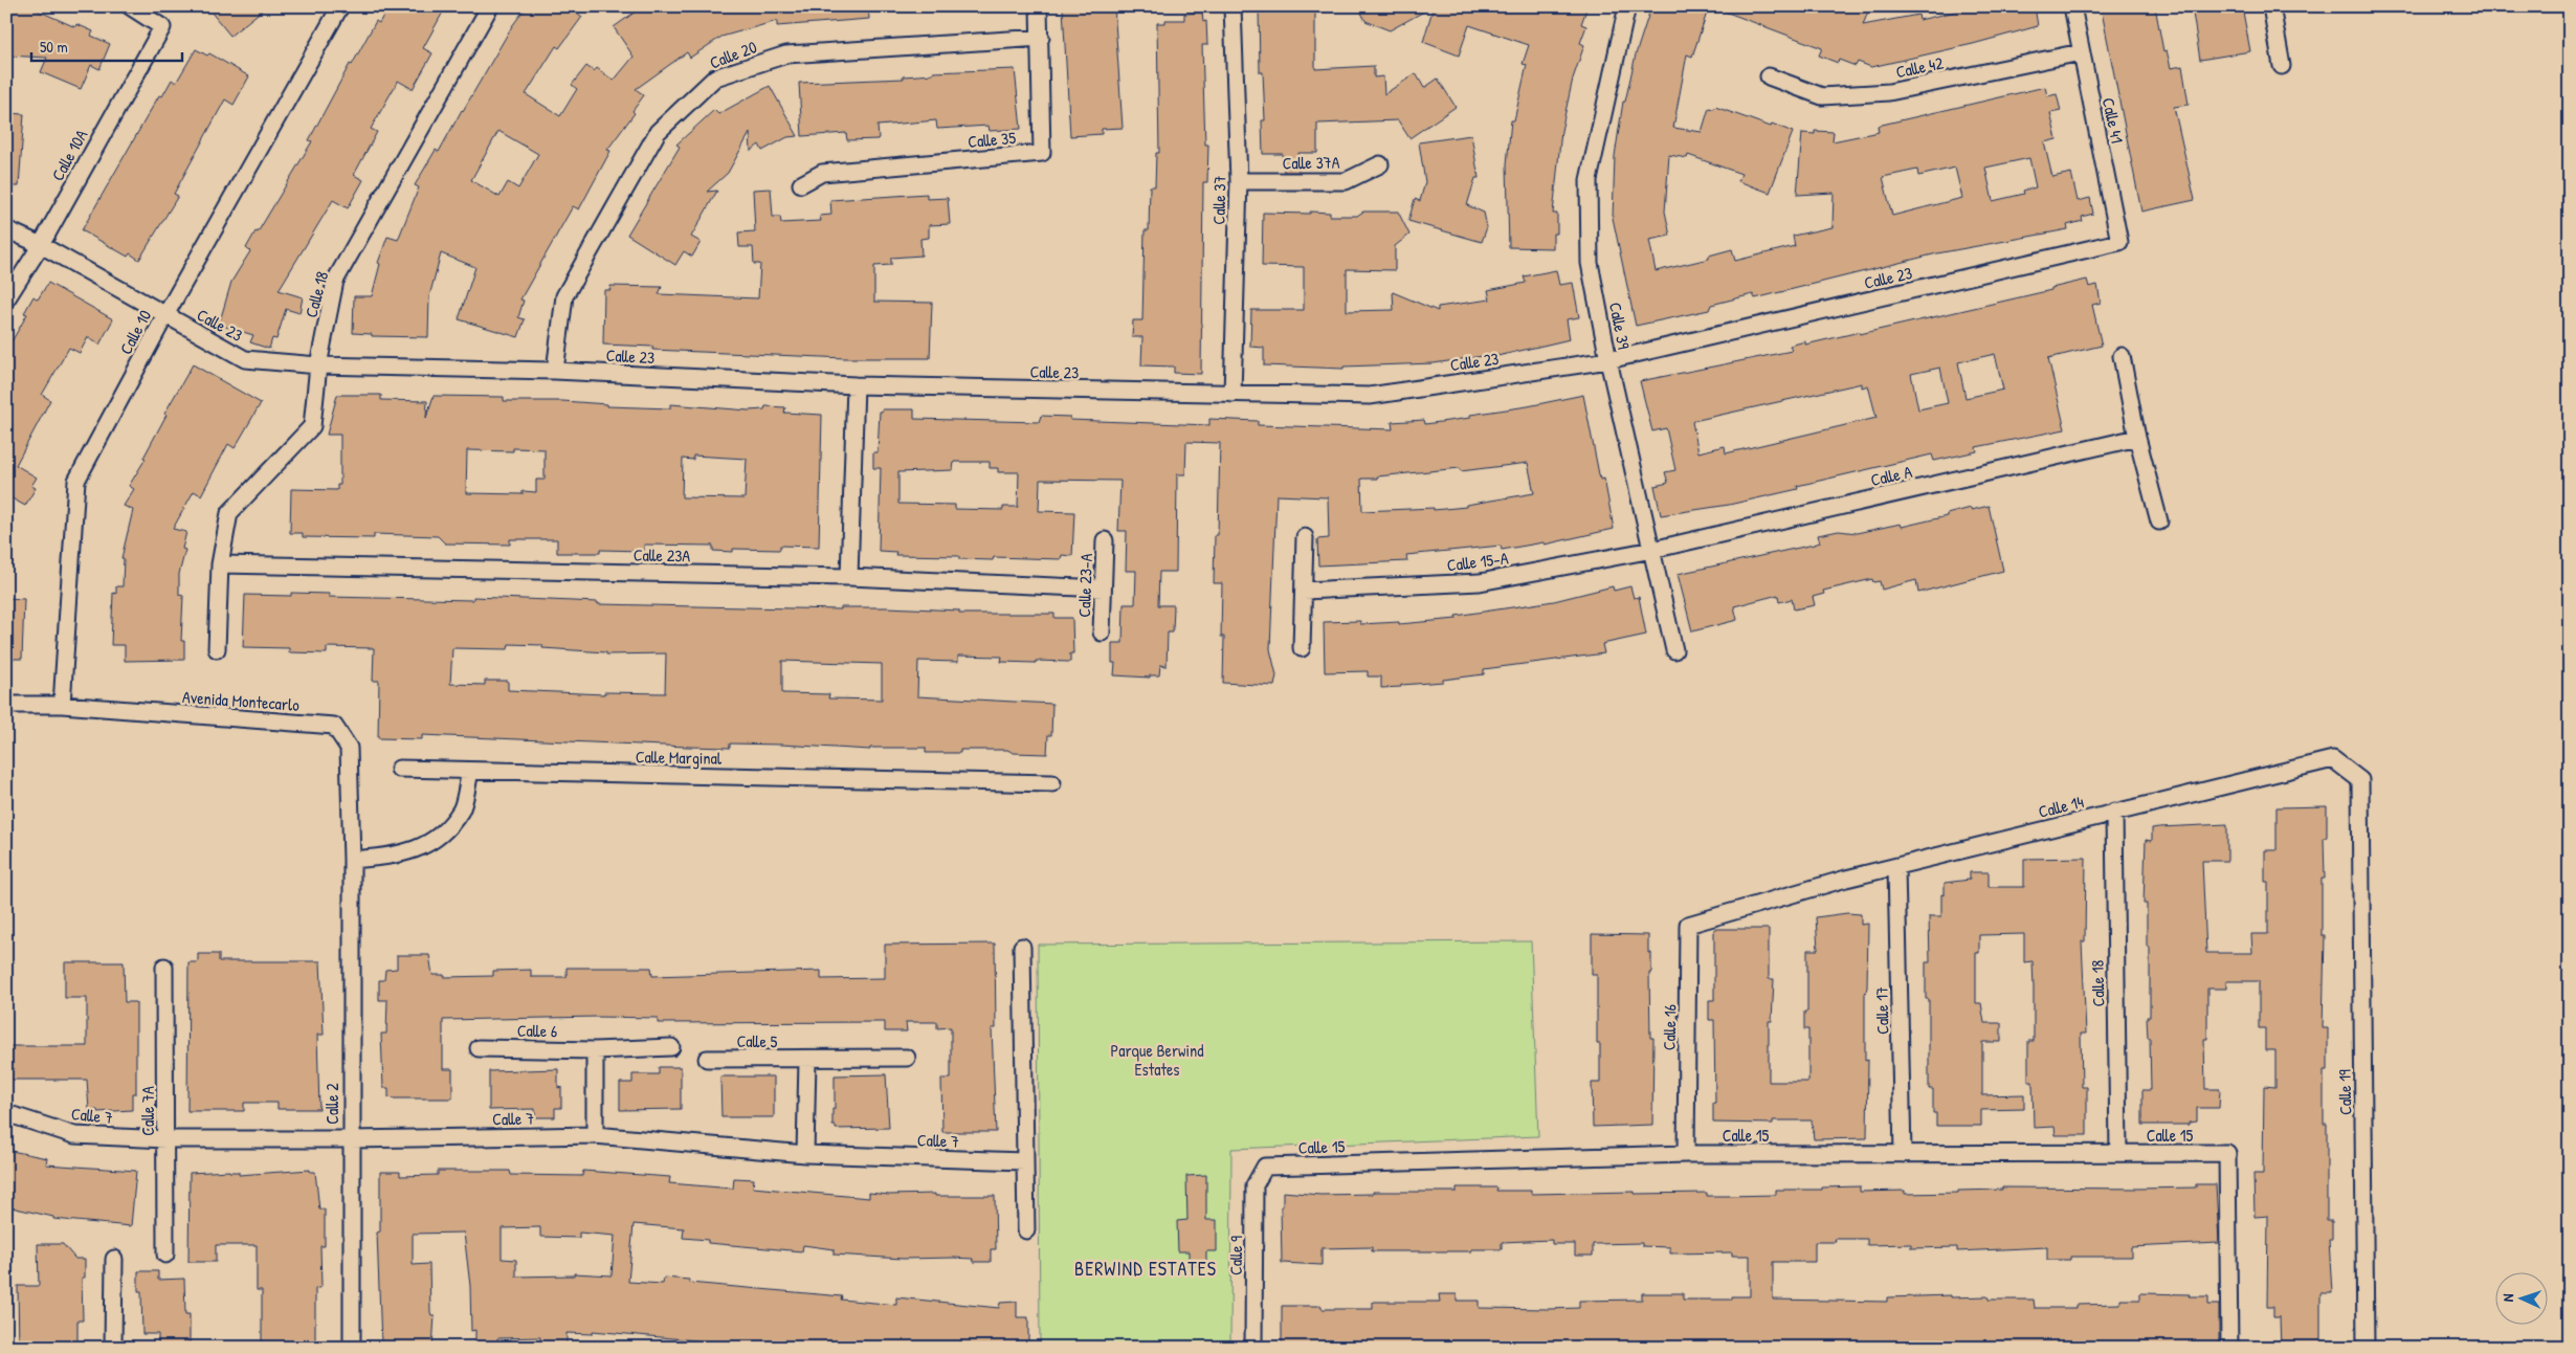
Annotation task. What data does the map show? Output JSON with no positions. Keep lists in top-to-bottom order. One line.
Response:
{"streets":{"street":["Calle 20","Calle 42","Calle 41","Calle 35","Calle 10A","Calle 37A","Calle 37","Calle 23","Calle 18","Calle 39","Calle 10","Calle A","Calle 23A","Calle 15-A","Calle 23-A","Avenida Montecarlo","Calle Marginal","Calle 14","Calle 17","Calle 16","Calle 6","Calle 5","Calle 19","Calle 2","Calle 7A","Calle 7","Calle 15","Calle 9"]},"crossings":[["Calle 20","Calle 35"],["Calle 20","Calle 23"],["Calle 42","Calle 41"],["Calle 41","Calle 23"],["Calle 10A","Calle 23"],["Calle 37A","Calle 37"],["Calle 37","Calle 23"],["Calle 23","Calle 18"],["Calle 23","Calle 39"],["Calle 23","Calle 10"],["Calle 18","Calle 23A"],["Calle 18","Calle 14"],["Calle 18","Calle 15"],["Calle 39","Calle A"],["Calle 39","Calle 15-A"],["Calle 10","Avenida Montecarlo"],["Calle A","Calle 15-A"],["Calle 23A","Calle 23-A"],["Avenida Montecarlo","Calle 2"],["Calle 14","Calle 17"],["Calle 14","Calle 16"],["Calle 14","Calle 19"],["Calle 17","Calle 15"],["Calle 16","Calle 15"],["Calle 2","Calle 7"],["Calle 7A","Calle 7"],["Calle 15","Calle 9"]],"districts":["BERWIND ESTATES"],"parks":["Parque Berwind Estates"],"scale_bar":"50 m","north":"left"}
